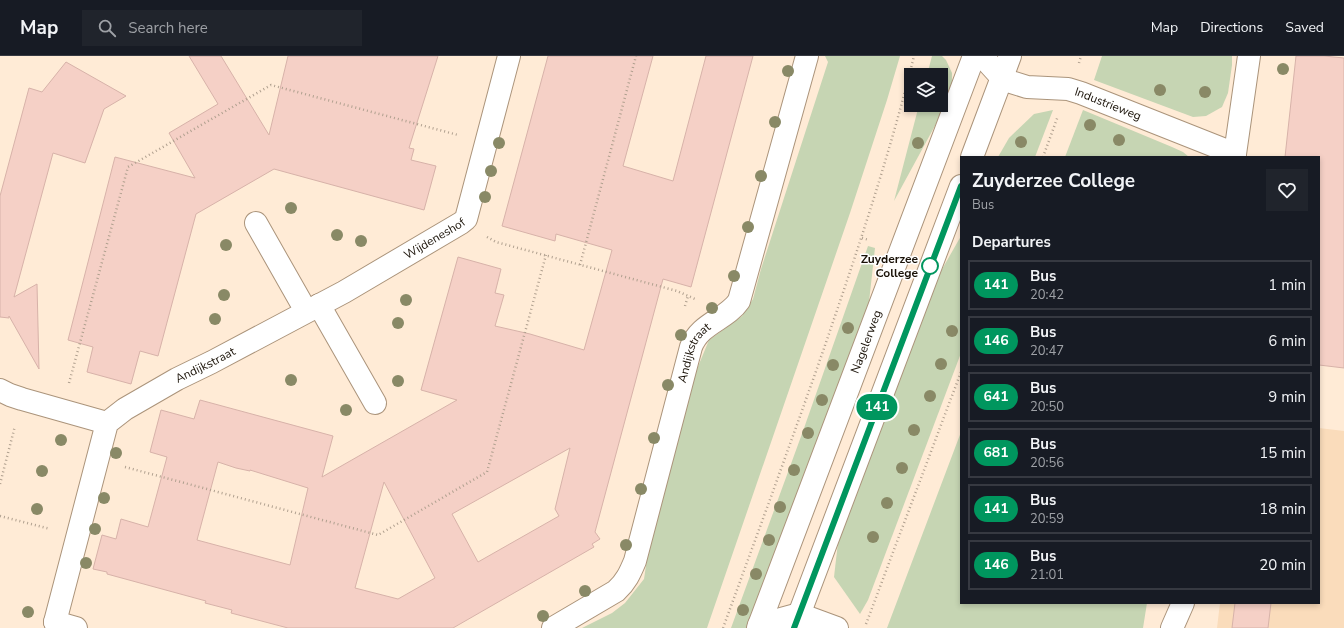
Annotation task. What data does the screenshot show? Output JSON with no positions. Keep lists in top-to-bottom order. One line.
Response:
{"streets":{"street":["Industrieweg","Wijdeneshof","Nagelerweg","Andijkstraat"]},"crossings":[["Wijdeneshof","Andijkstraat"]],"places":["Zuyderzee College"],"lines":["bus line 141"],"page":{"header":"Map","search":"Search here","nav":["Map","Directions","Saved"],"on_map":"141","heading":[["Zuyderzee College","Bus"],"Departures"],"list":[{"mark":"141","name":"Bus","note":"20:42","value":"1 min"},{"mark":"146","name":"Bus","note":"20:47","value":"6 min"},{"mark":"641","name":"Bus","note":"20:50","value":"9 min"},{"mark":"681","name":"Bus","note":"20:56","value":"15 min"},{"mark":"141","name":"Bus","note":"20:59","value":"18 min"},{"mark":"146","name":"Bus","note":"21:01","value":"20 min"}]}}
